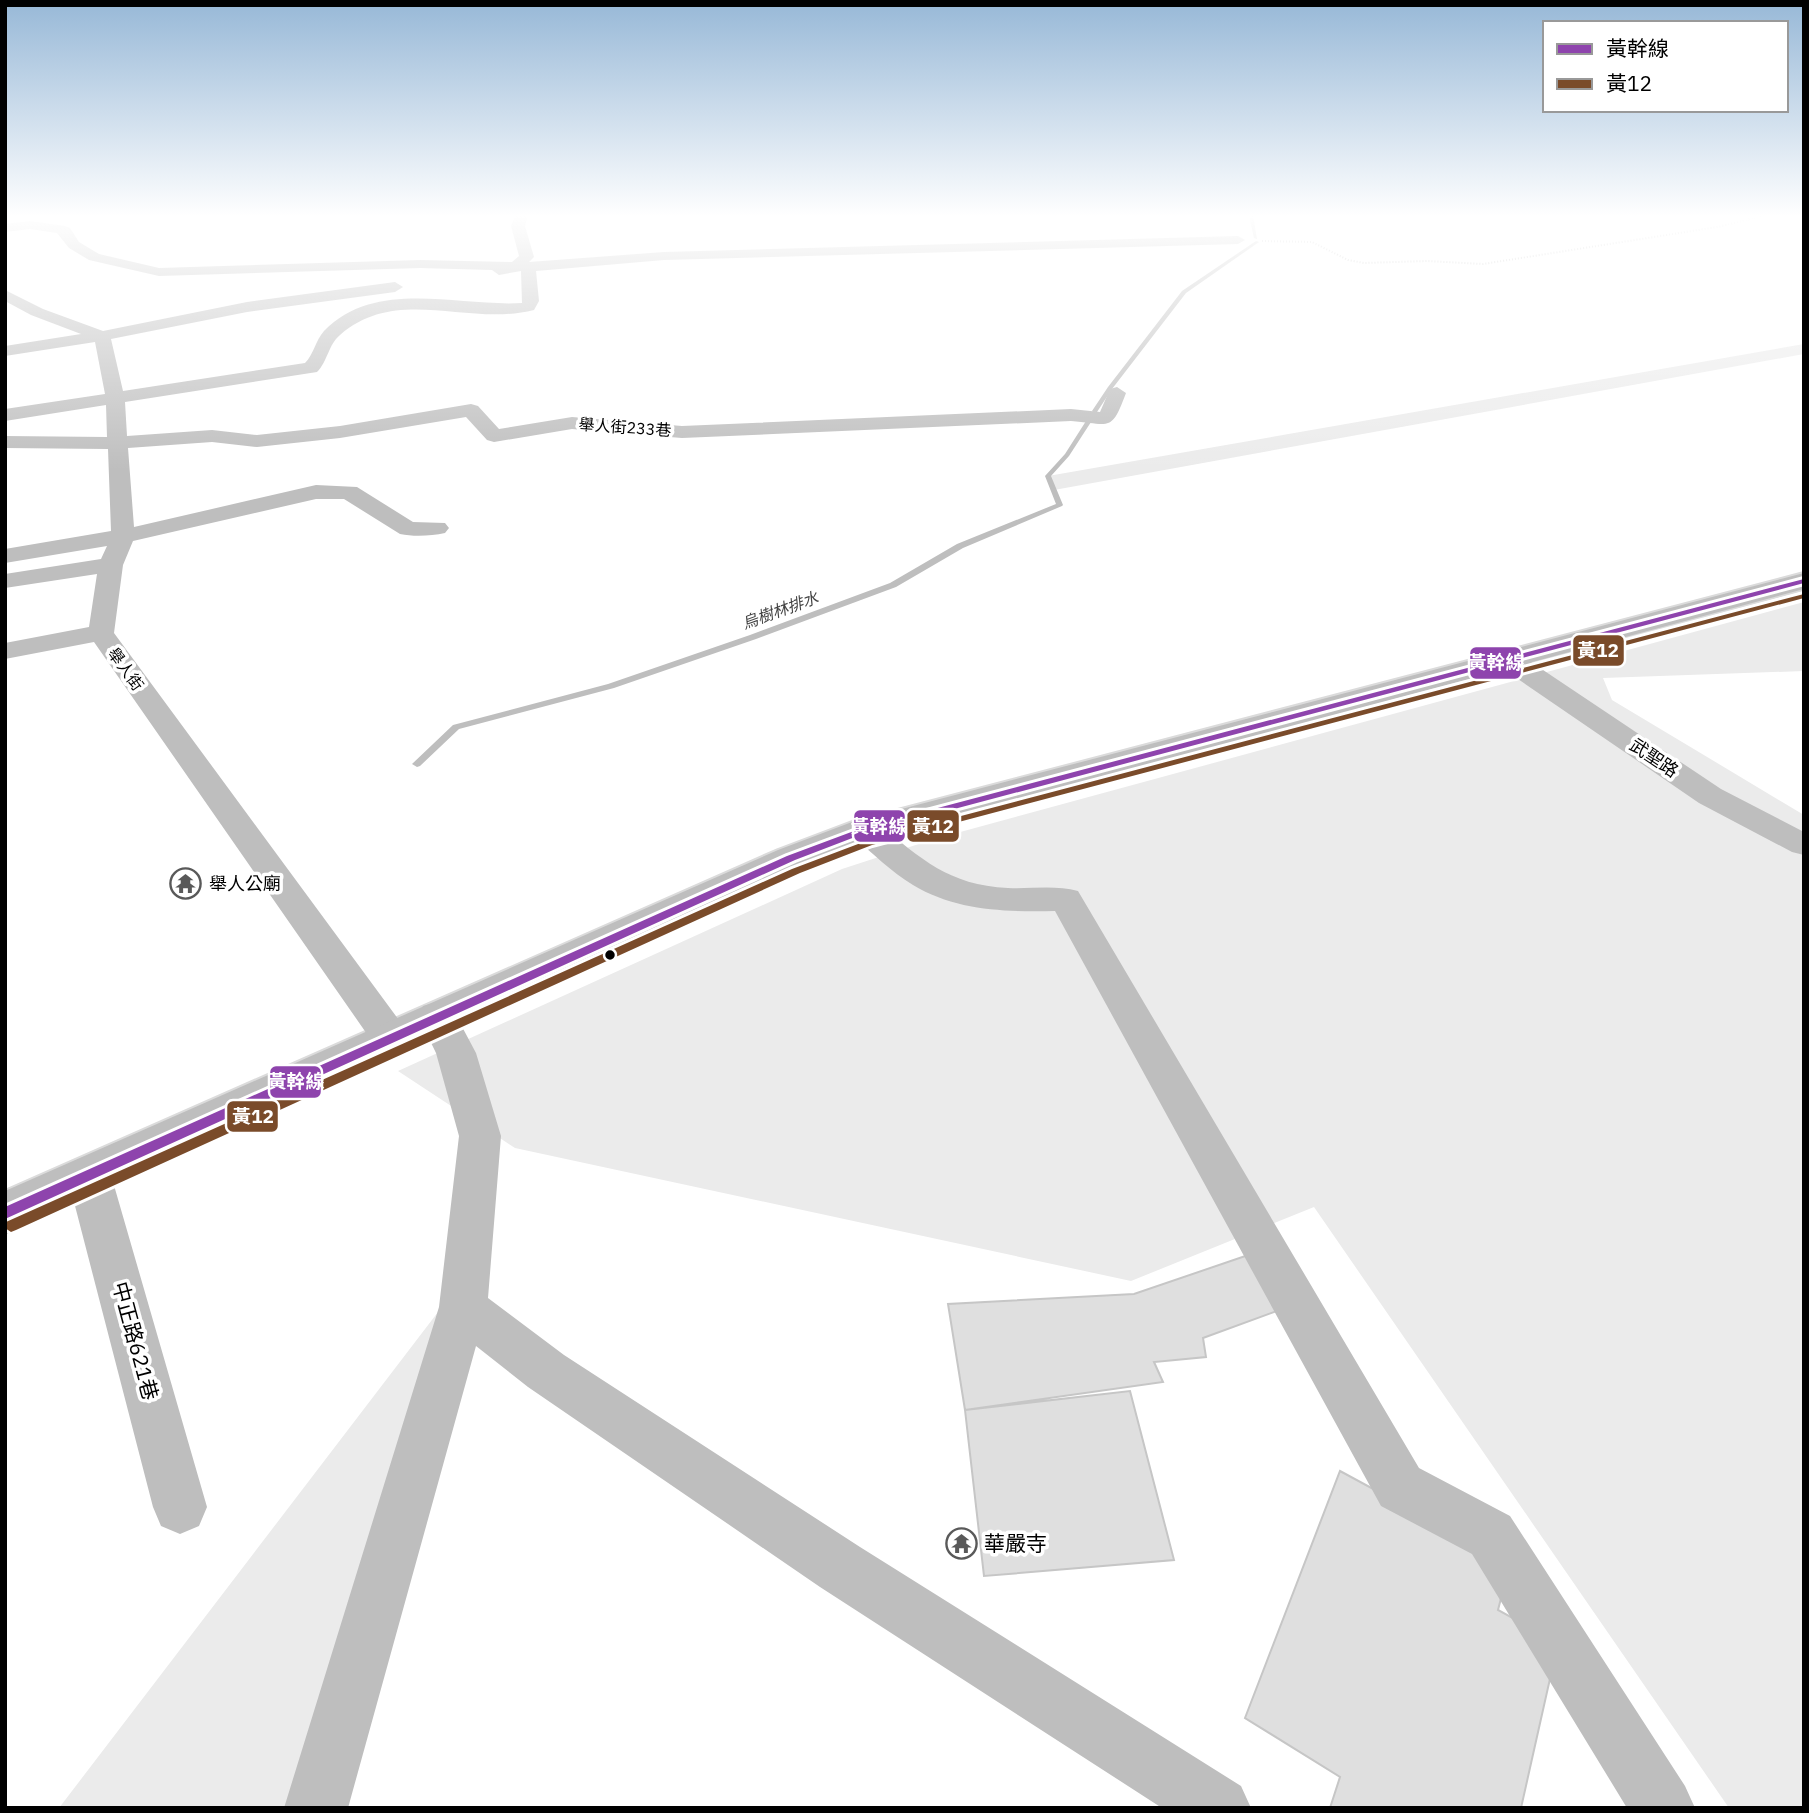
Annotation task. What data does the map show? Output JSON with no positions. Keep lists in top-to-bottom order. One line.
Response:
{"streets":{"street":["舉人街233巷","舉人街","武聖路","中正路621巷"]},"crossings":[["舉人街233巷","舉人街"]],"water":["烏樹林排水"],"places":{"temple":["舉人公廟","華嚴寺"]},"lines":["transit line 黃幹線","transit line 黃12"],"legend":["黃幹線","黃12"]}
